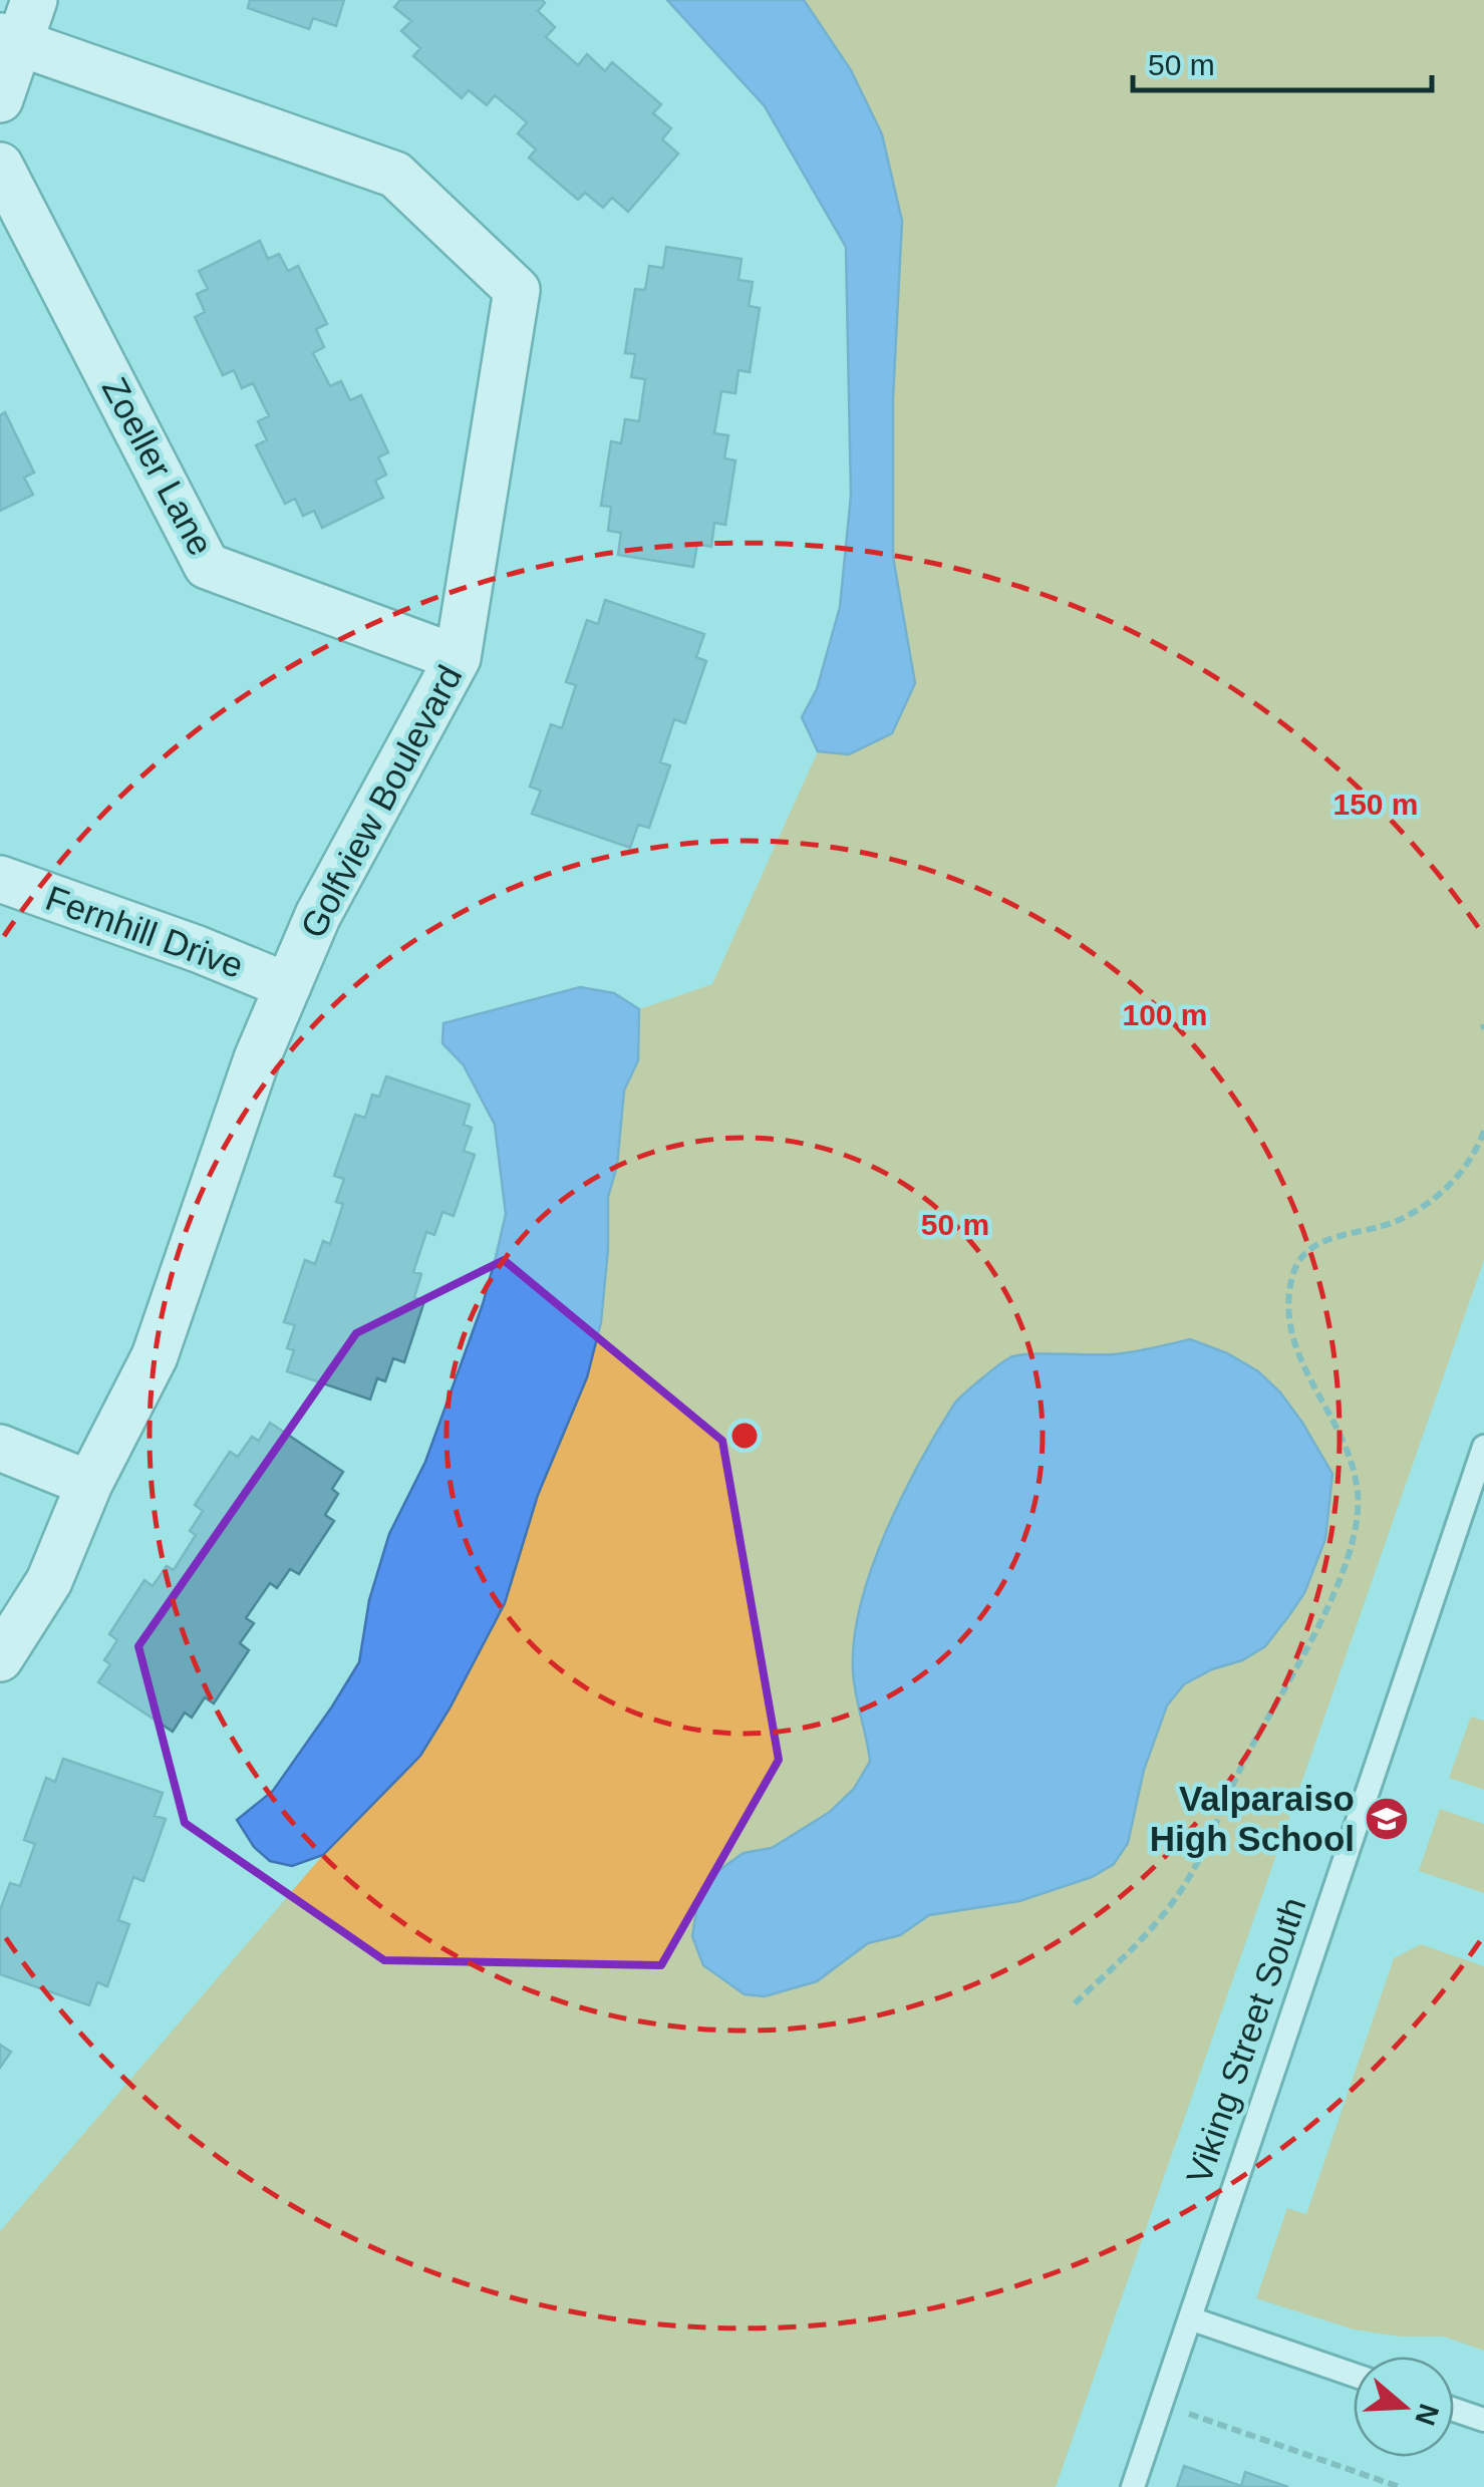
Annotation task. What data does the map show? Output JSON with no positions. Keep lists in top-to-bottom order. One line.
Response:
{"streets":{"street":["Zoeller Lane","Golfview Boulevard","Fernhill Drive"],"lane":["Viking Street South"]},"crossings":[["Zoeller Lane","Golfview Boulevard"],["Golfview Boulevard","Fernhill Drive"]],"places":{"school or university":["Valparaiso High School"]},"scale_bar":"50 m","north":"right","rings":["150 m","100 m","50 m"]}
